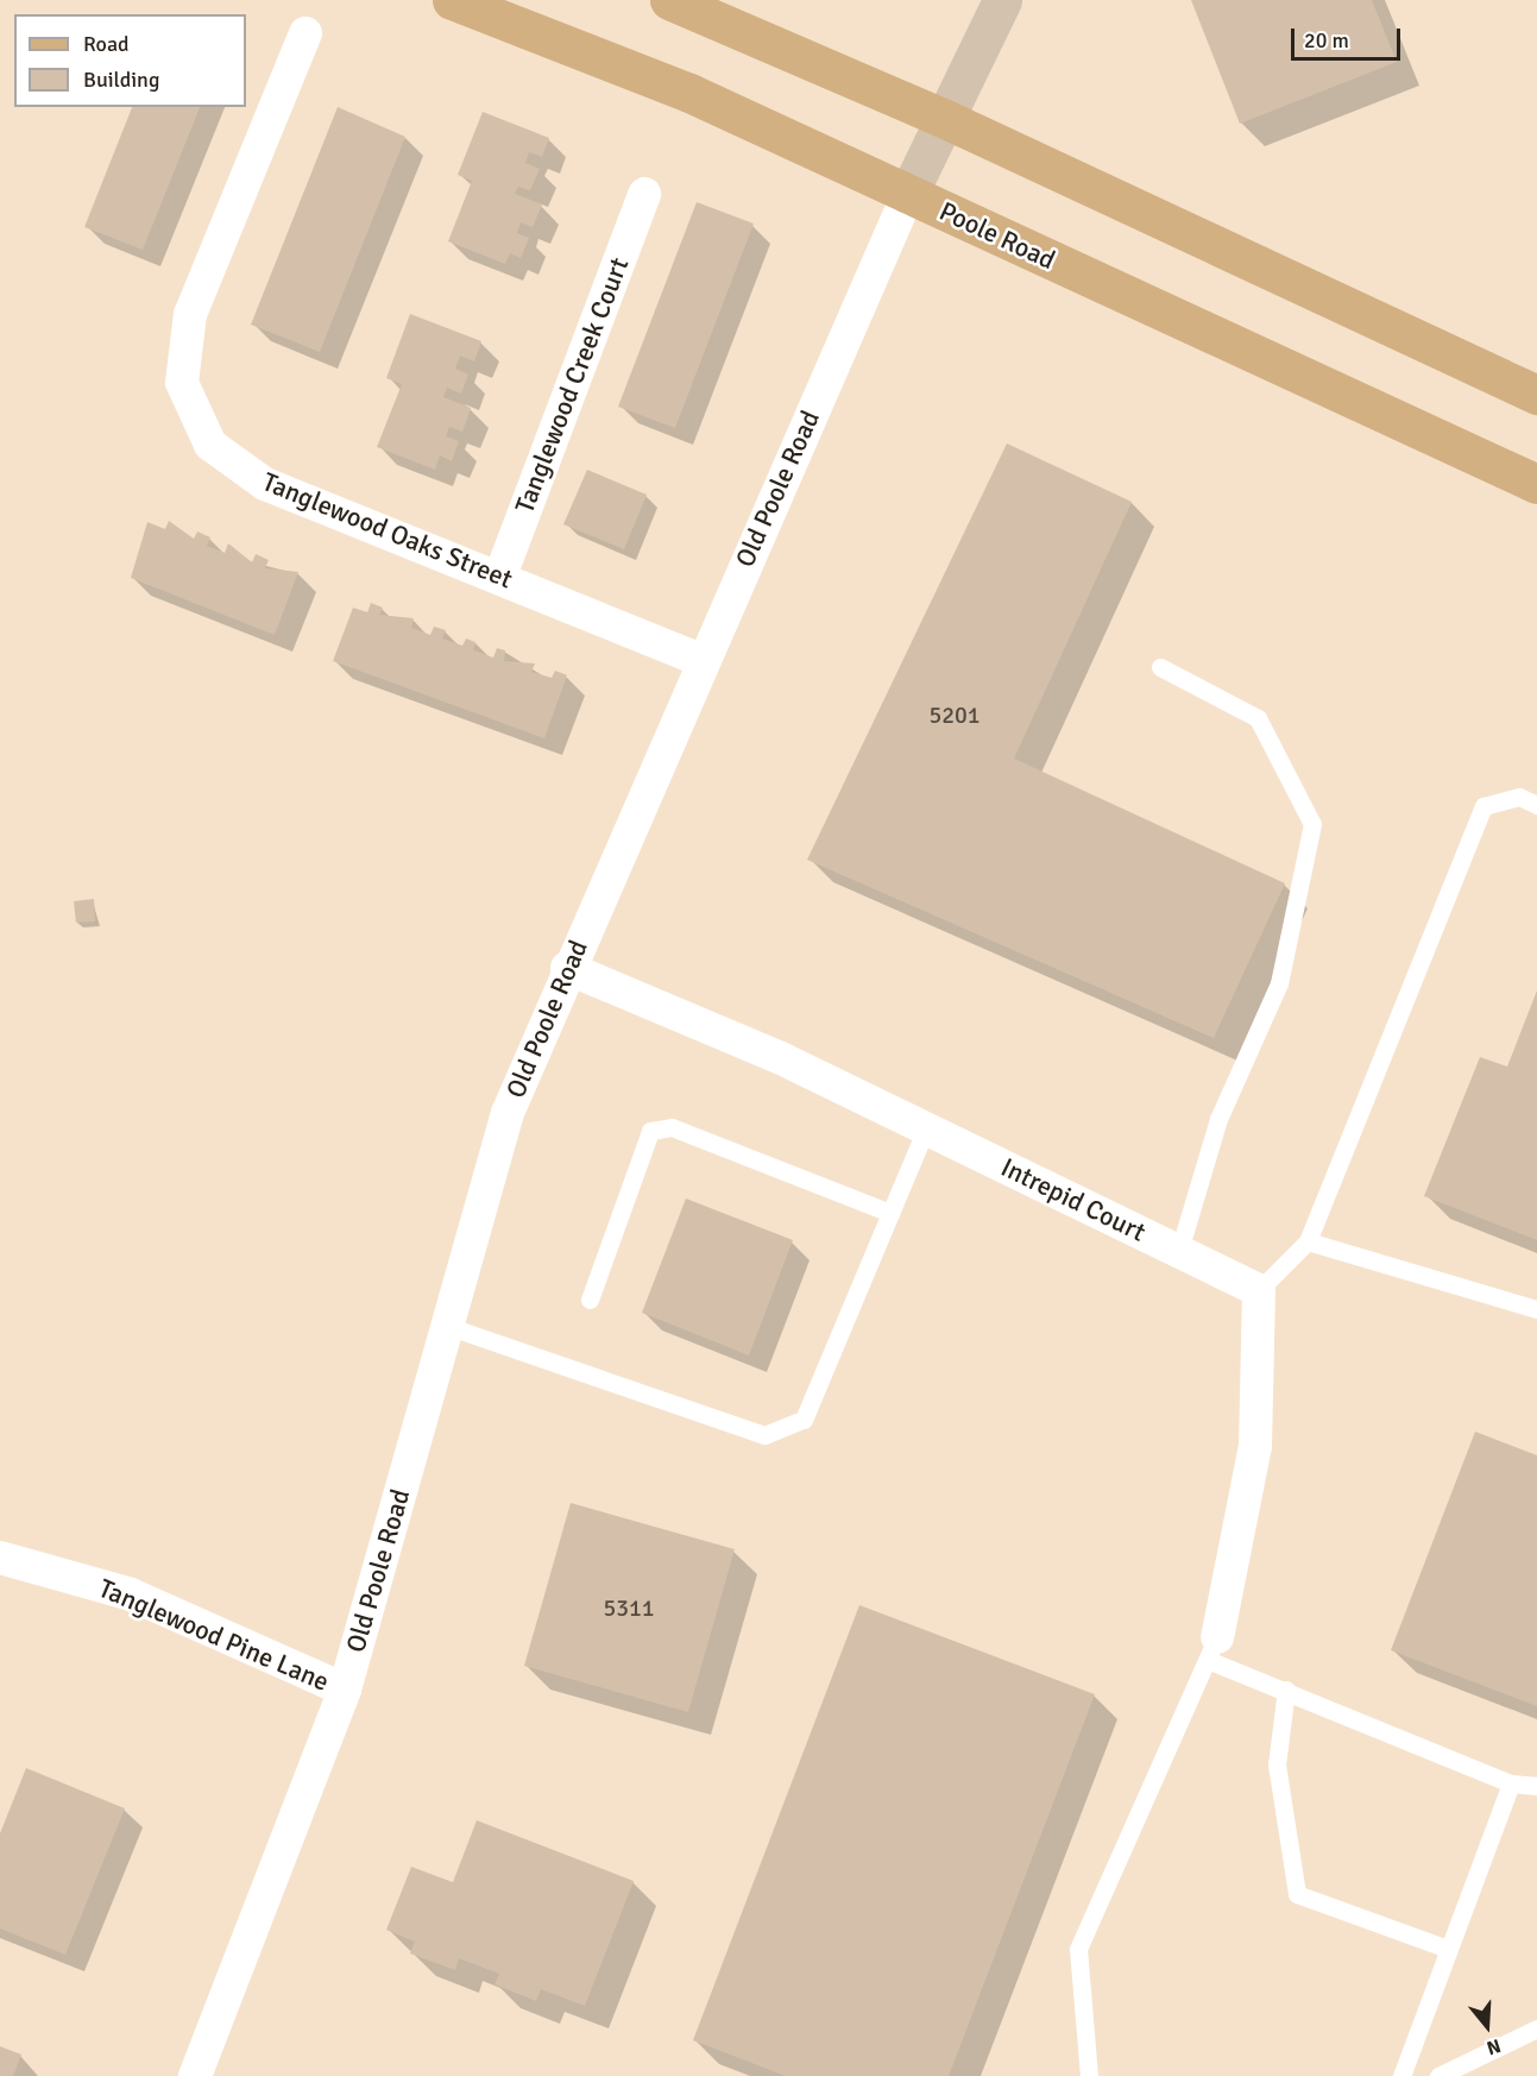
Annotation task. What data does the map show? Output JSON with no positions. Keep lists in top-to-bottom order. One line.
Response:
{"streets":{"main road":["Poole Road"],"street":["Tanglewood Creek Court","Old Poole Road","Tanglewood Oaks Street","Intrepid Court","Tanglewood Pine Lane"]},"crossings":[["Poole Road","Old Poole Road"],["Tanglewood Creek Court","Tanglewood Oaks Street"],["Old Poole Road","Tanglewood Oaks Street"],["Old Poole Road","Intrepid Court"],["Old Poole Road","Tanglewood Pine Lane"]],"house_numbers":["5201","5311"],"legend":["Road","Building"],"scale_bar":"20 m","north":"bottom"}
